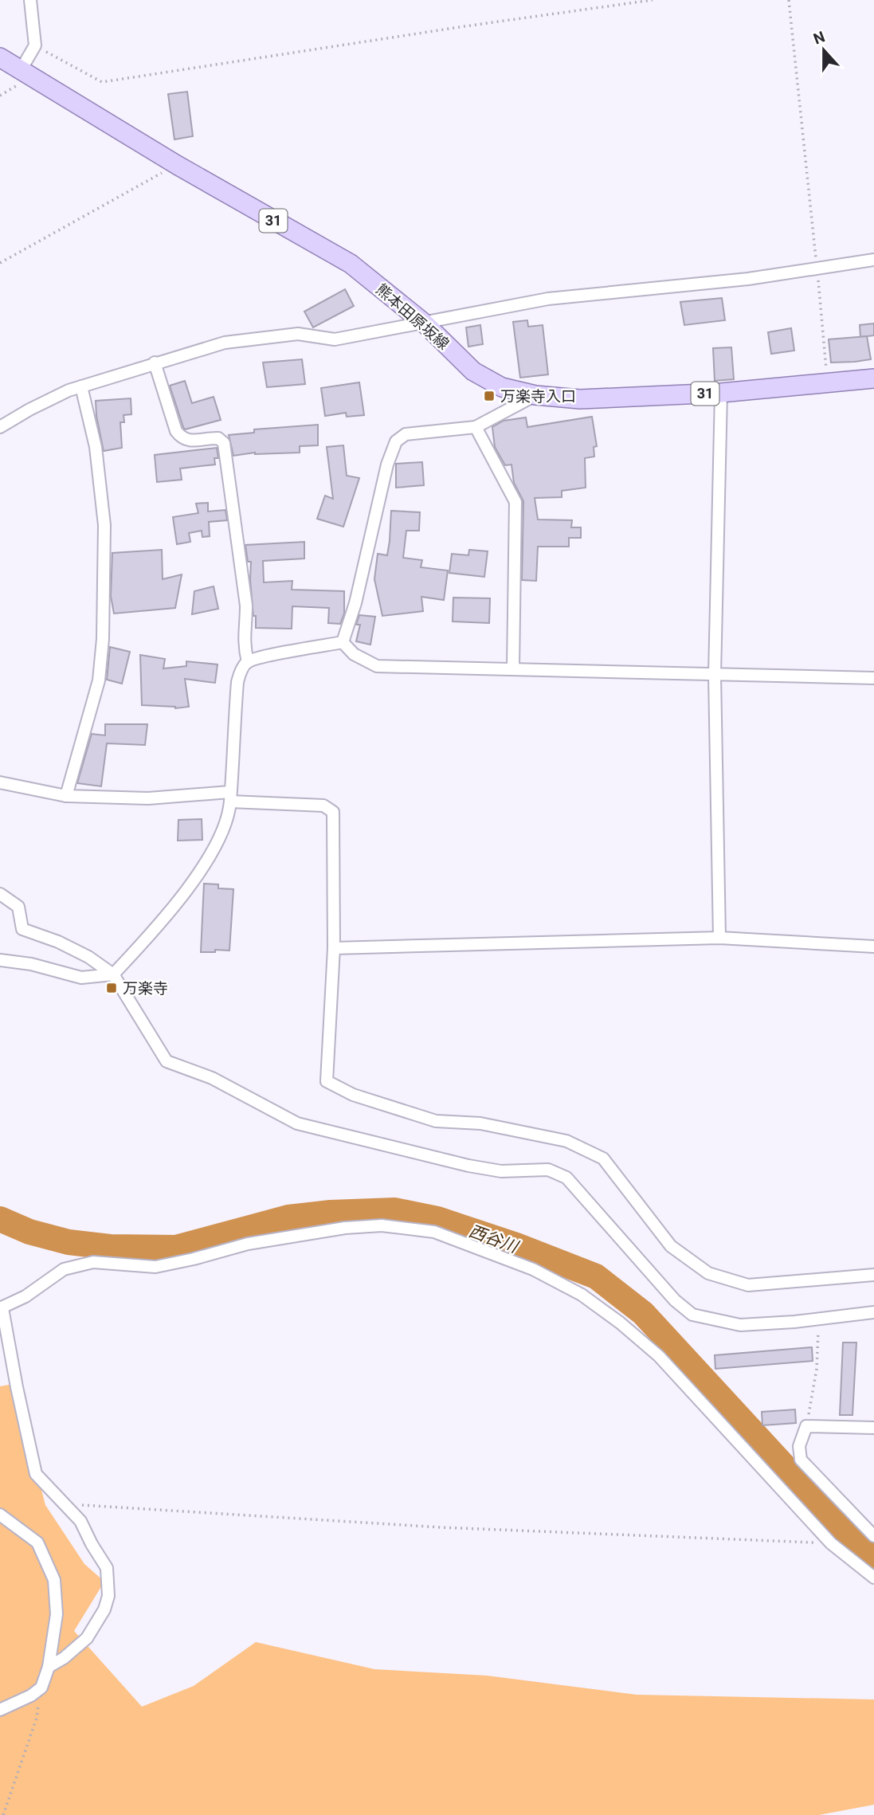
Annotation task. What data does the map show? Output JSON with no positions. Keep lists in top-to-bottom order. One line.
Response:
{"streets":{"main road":["31","熊本田原坂線"]},"water":["西谷川"],"places":{"transit":["万楽寺入口","万楽寺"]},"north":"top"}
